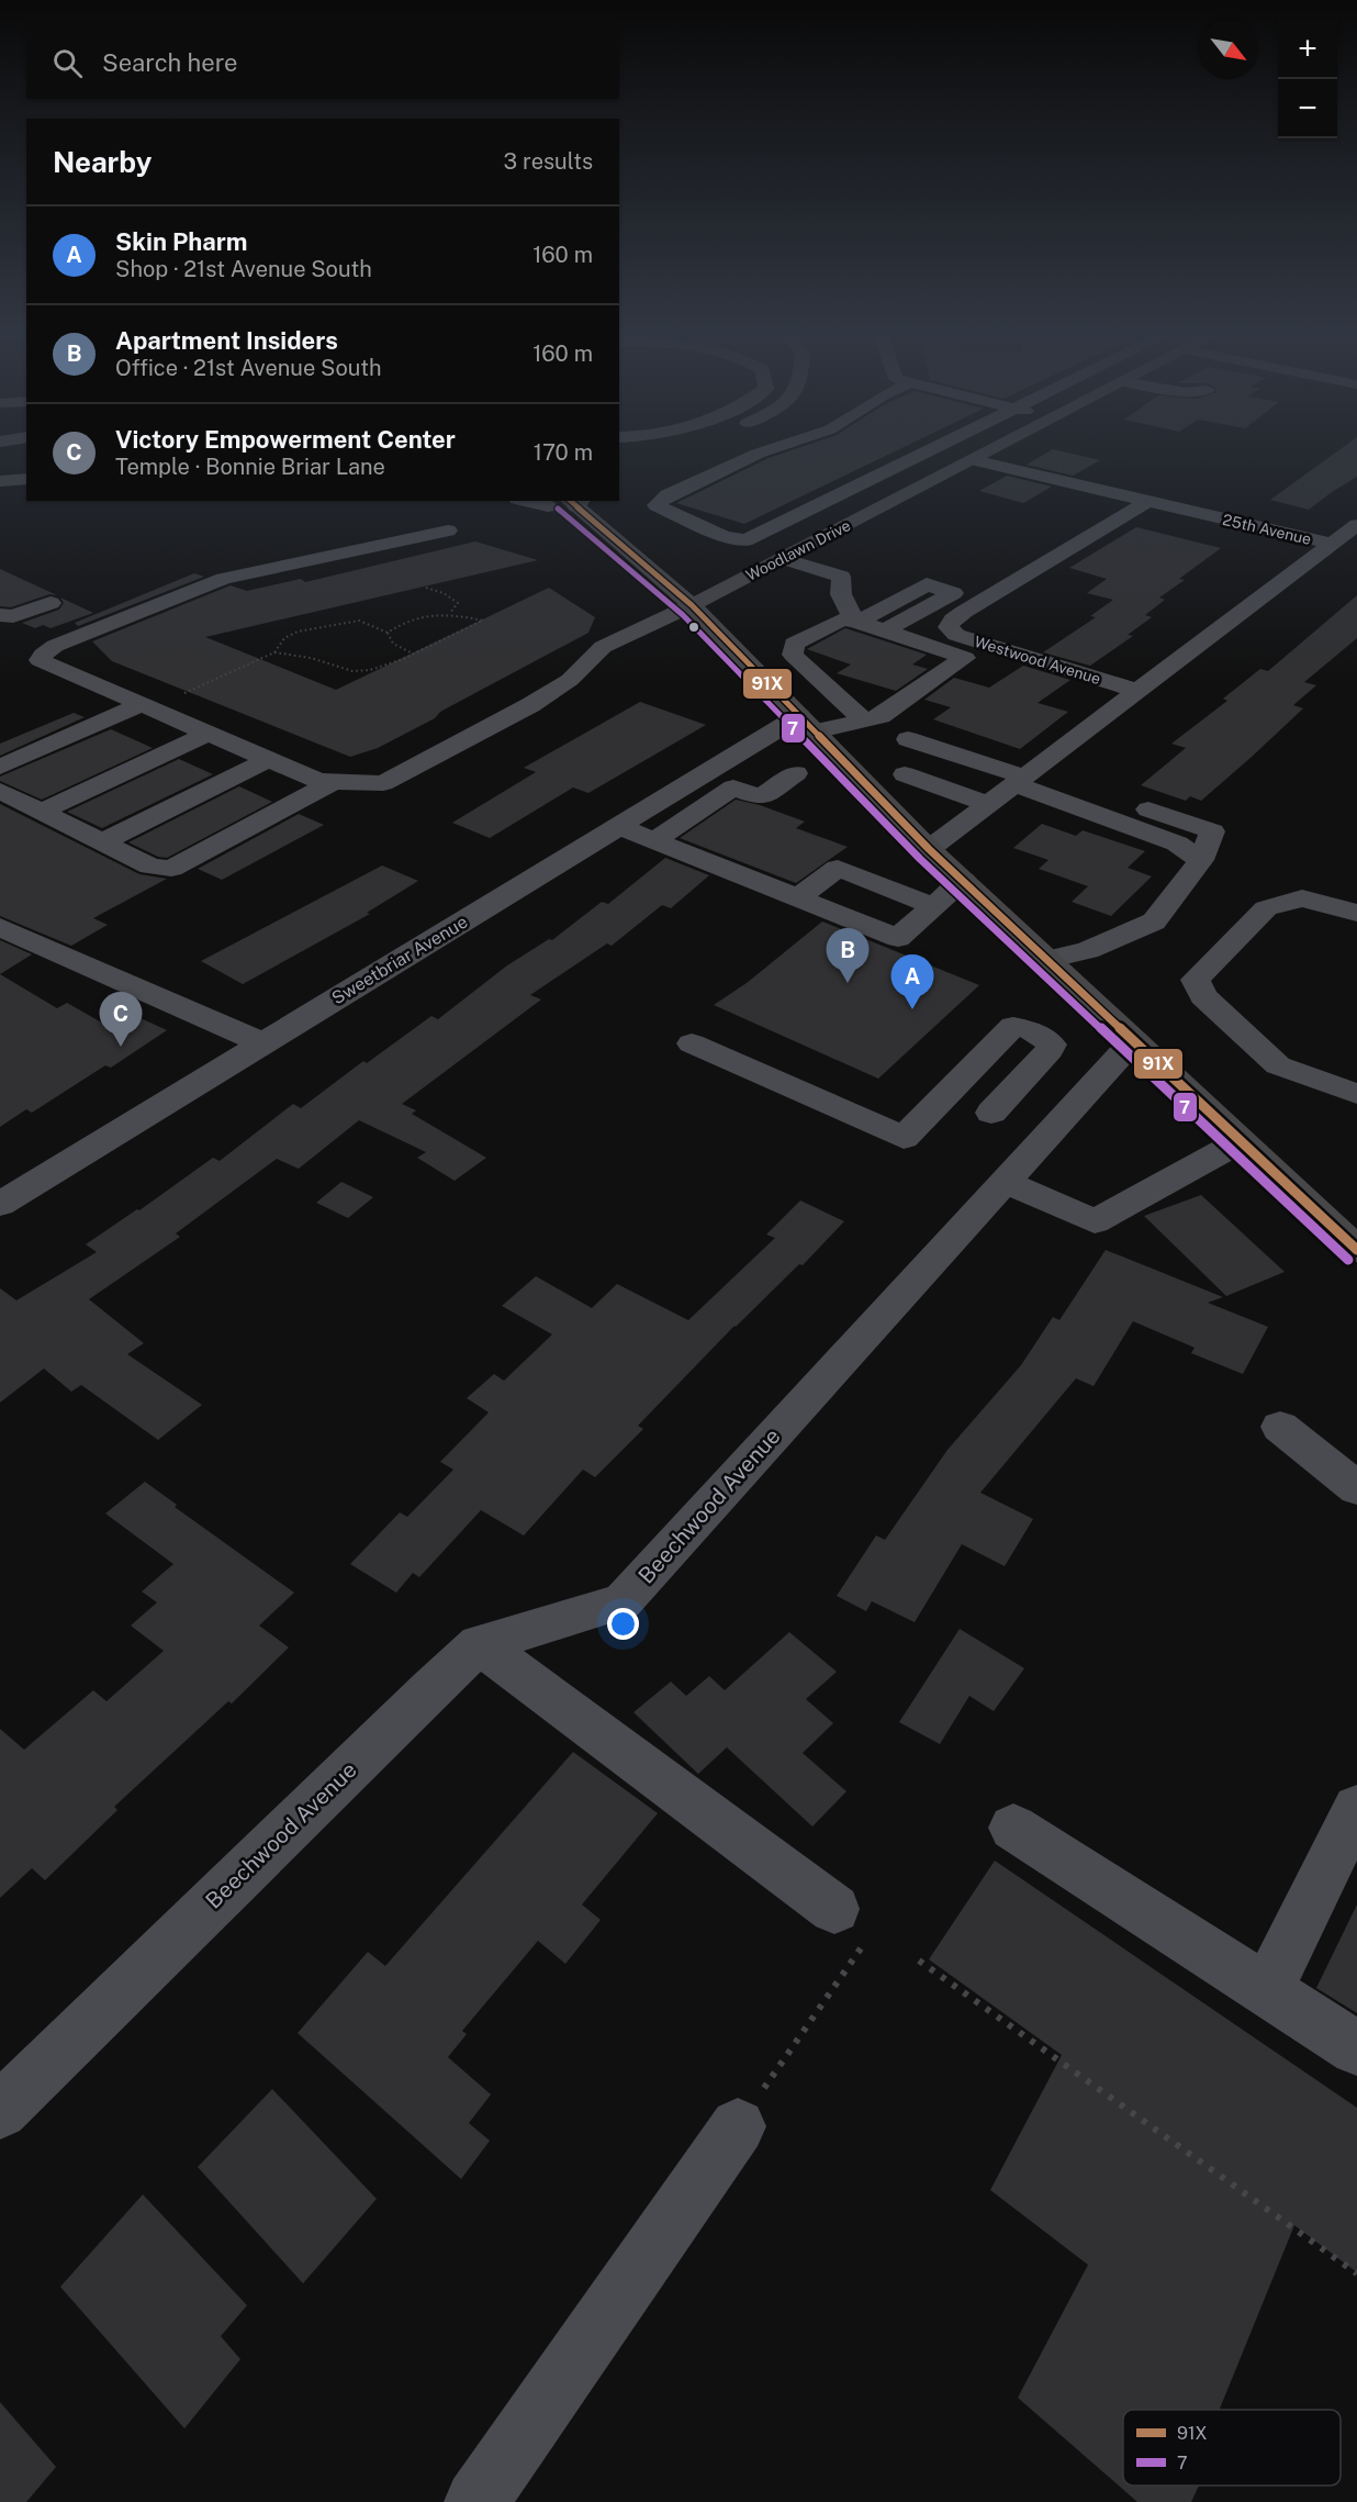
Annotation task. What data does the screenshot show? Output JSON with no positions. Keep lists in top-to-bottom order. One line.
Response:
{"streets":{"main road":["Woodlawn Drive"],"street":["25th Avenue","Westwood Avenue","Sweetbriar Avenue","Beechwood Avenue"]},"crossings":[["25th Avenue","Woodlawn Drive"],["25th Avenue","Westwood Avenue"]],"lines":["transit line 91X","transit line 7"],"legend":["91X","7"],"north":"bottom right","page":{"map_buttons":["+","−"],"search":"Search here","heading":["Nearby","3 results"],"list":[{"mark":"A","name":"Skin Pharm","note":"Shop · 21st Avenue South","value":"160 m"},{"mark":"B","name":"Apartment Insiders","note":"Office · 21st Avenue South","value":"160 m"},{"mark":"C","name":"Victory Empowerment Center","note":"Temple · Bonnie Briar Lane","value":"170 m"}],"pins":["B","A","C"]}}
